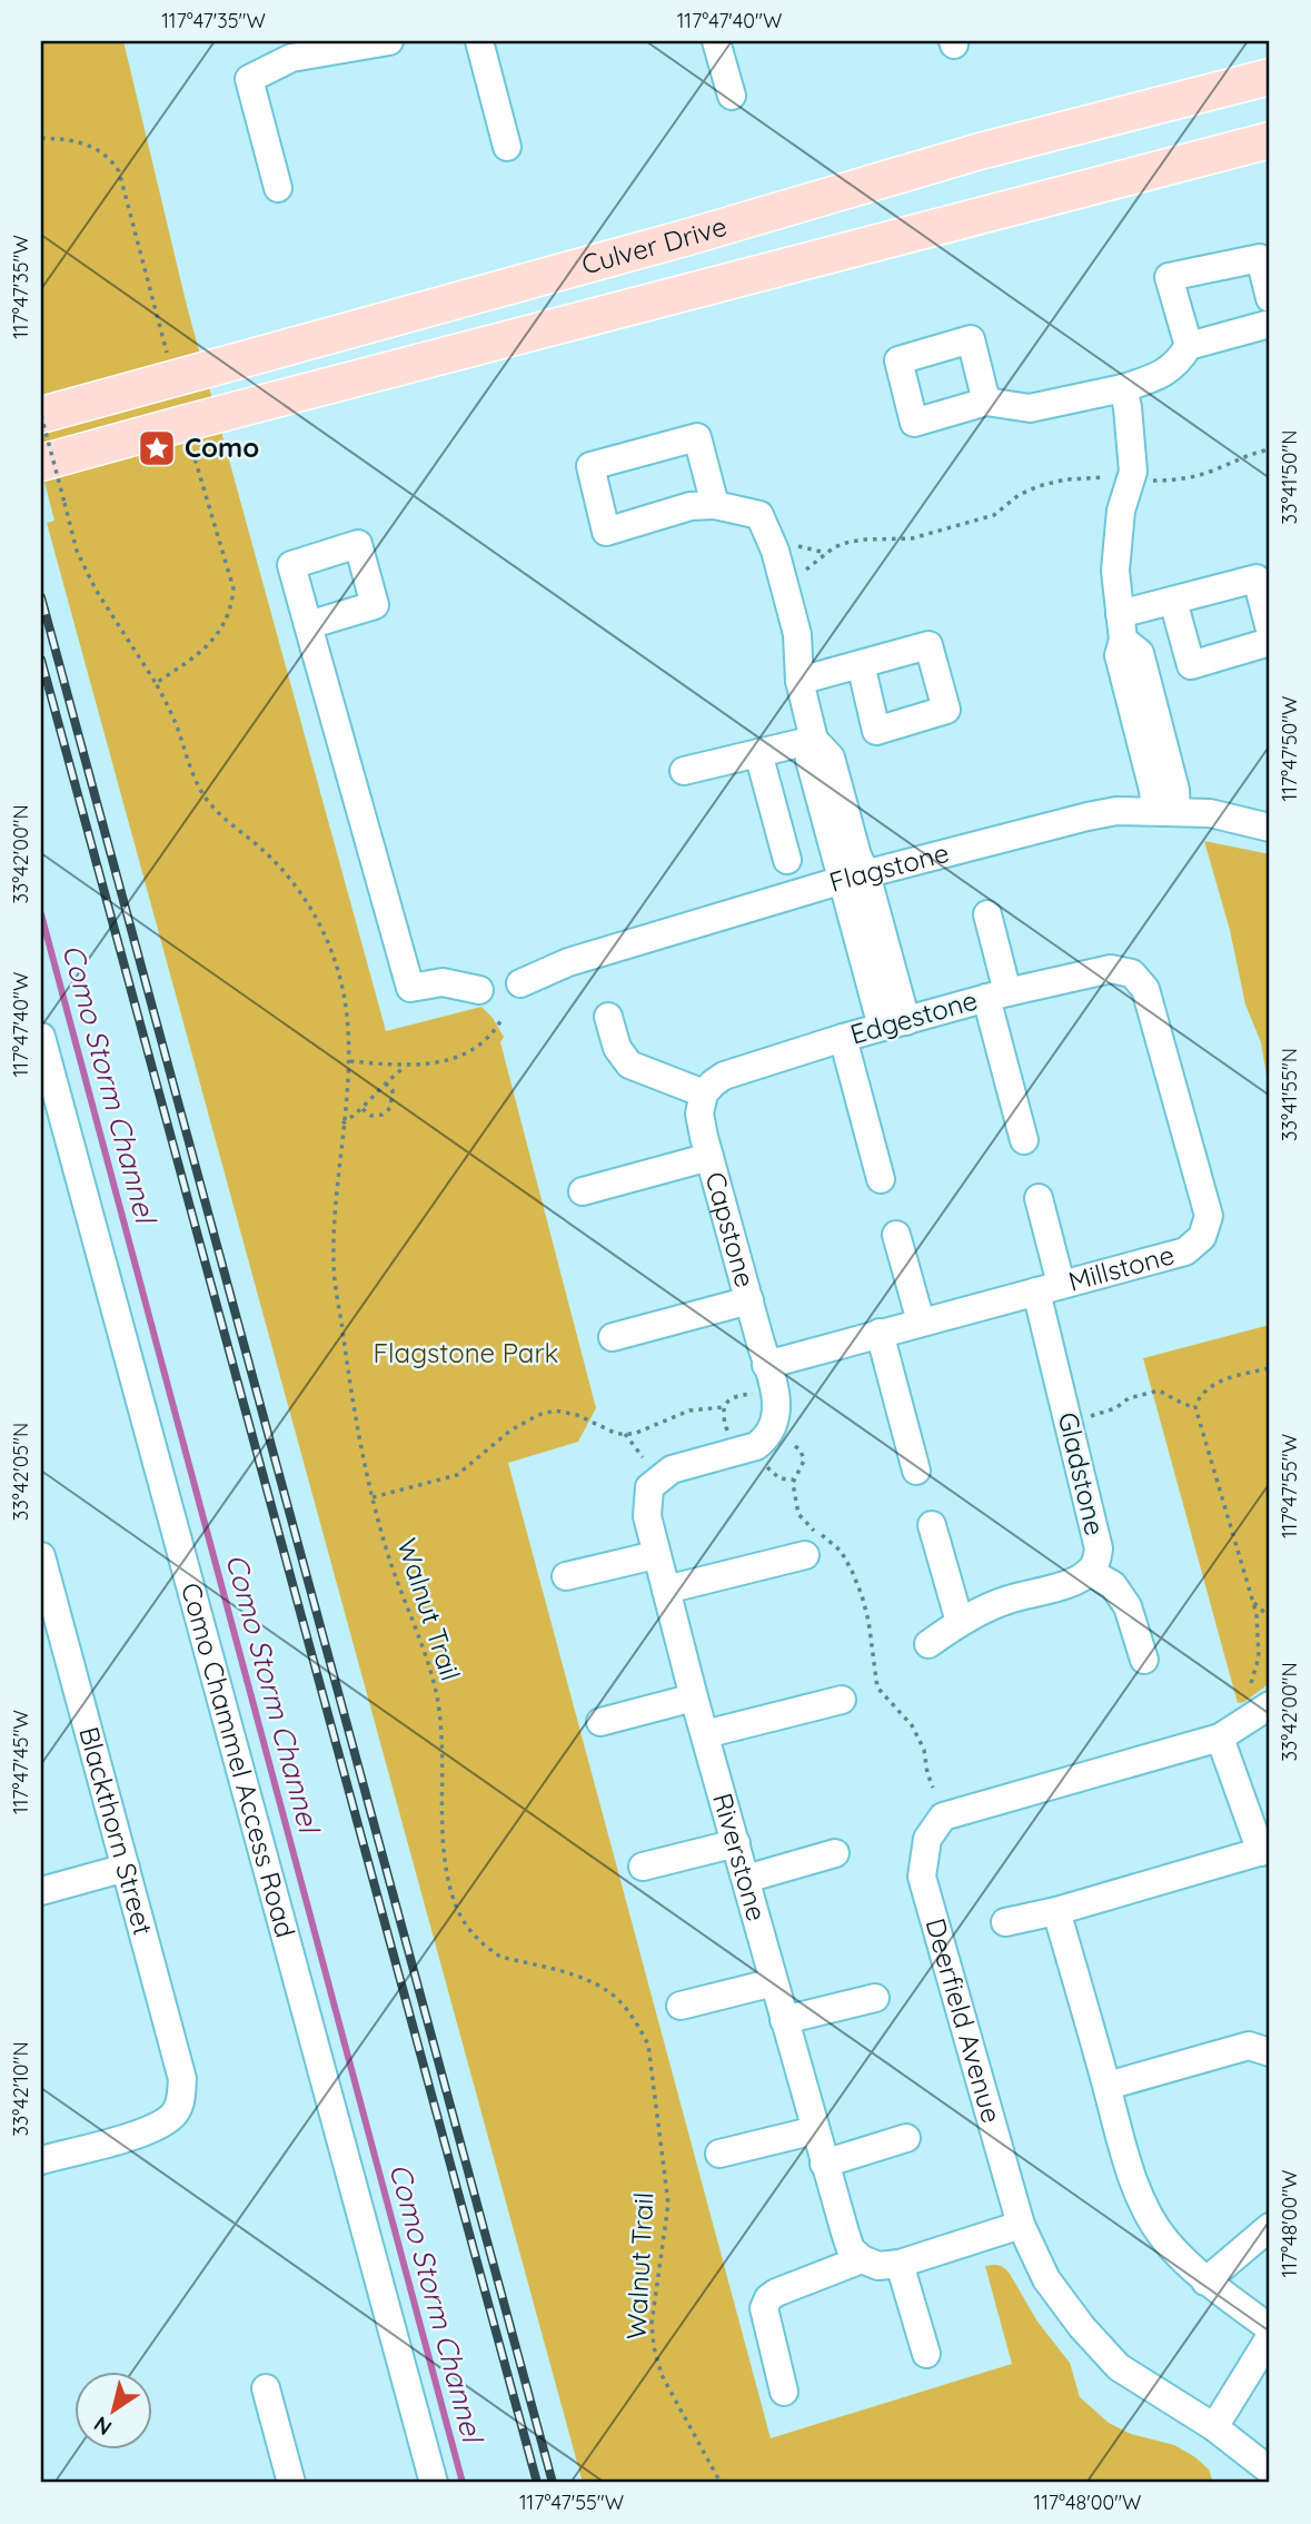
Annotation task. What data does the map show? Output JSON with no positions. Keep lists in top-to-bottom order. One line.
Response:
{"streets":{"main road":["Culver Drive"],"street":["Flagstone","Edgestone","Capstone","Millstone","Gladstone","Como Chammel Access Road","Blackthorn Street","Riverstone","Deerfield Avenue"],"path":["Walnut Trail"]},"crossings":[["Culver Drive","Walnut Trail"],["Edgestone","Capstone"],["Edgestone","Millstone"],["Capstone","Millstone"],["Capstone","Riverstone"],["Millstone","Gladstone"],["Millstone","Riverstone"]],"water":["Como Storm Channel"],"parks":["Flagstone Park"],"places":{"place":["Como"]},"north":"bottom left","coordinates":["117°47'35\"W","117°47'40\"W","33°41'50\"N","117°47'50\"W","33°42'00\"N","33°41'55\"N","33°42'05\"N","117°47'55\"W","117°47'45\"W","33°42'10\"N","117°48'00\"W"]}
